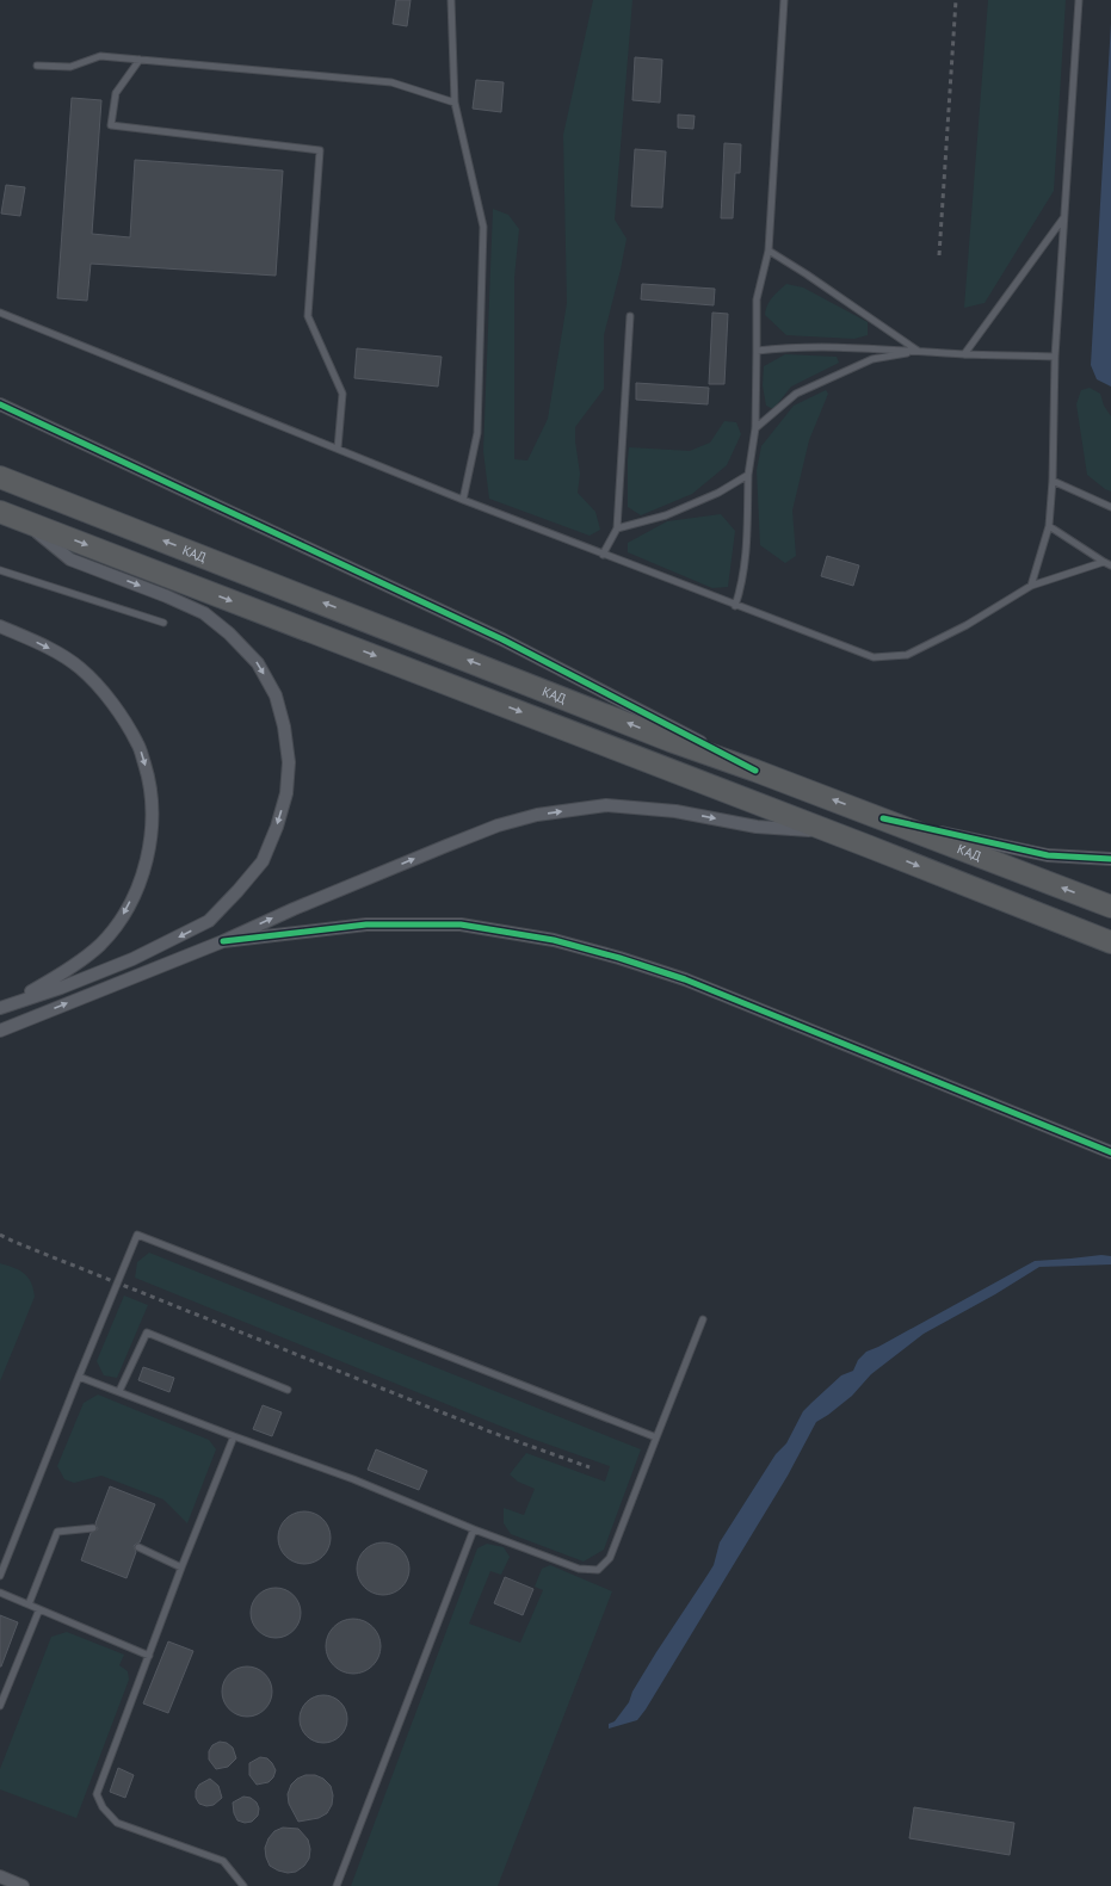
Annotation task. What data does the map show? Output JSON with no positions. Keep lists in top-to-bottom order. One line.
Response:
{"streets":{"highway":["КАД"]}}
